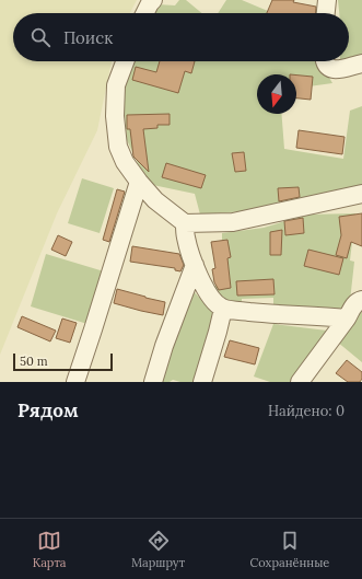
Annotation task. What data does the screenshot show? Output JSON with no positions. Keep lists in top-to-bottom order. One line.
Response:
{"scale_bar":"50 m","north":"bottom","page":{"search":"Поиск","scale":"50 m","heading":["Рядом","Найдено: 0"],"nav":["Карта","Маршрут","Сохранённые"]}}
